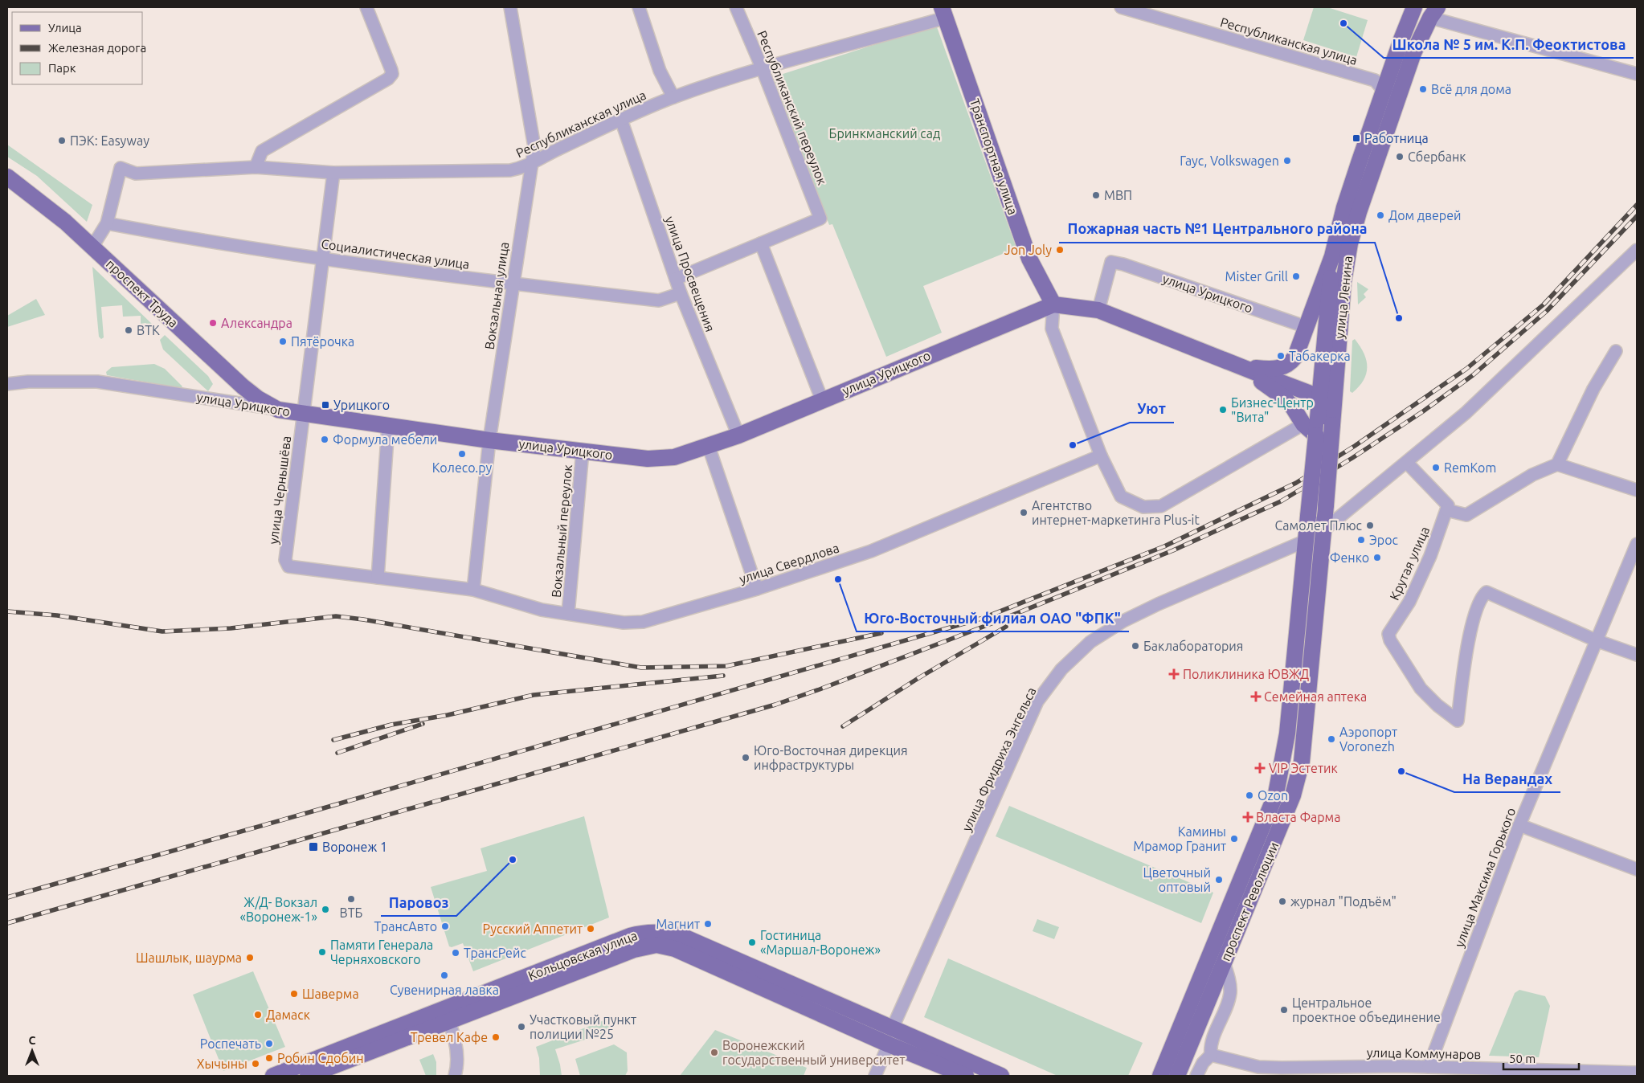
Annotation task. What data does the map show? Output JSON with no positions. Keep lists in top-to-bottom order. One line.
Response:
{"streets":{"main road":["Транспортная улица","проспект Труда","улица Урицкого","улица Ленина","проспект Революции","Кольцовская улица"],"street":["Республиканская улица","Республиканский переулок","Социалистическая улица","улица Просвещения","Вокзальная улица","улица Чернышёва","Вокзальный переулок","улица Свердлова","Крутая улица","улица Фридриха Энгельса","улица Максима Горького","улица Коммунаров"]},"crossings":[["Республиканская улица","Республиканский переулок"],["Республиканская улица","Транспортная улица"],["Республиканская улица","Социалистическая улица"],["Республиканская улица","улица Просвещения"],["Республиканская улица","Вокзальная улица"],["Республиканская улица","улица Ленина"],["Республиканская улица","улица Чернышёва"],["Транспортная улица","улица Урицкого"],["Социалистическая улица","улица Просвещения"],["Социалистическая улица","Вокзальная улица"],["Социалистическая улица","улица Чернышёва"],["улица Просвещения","улица Урицкого"],["проспект Труда","улица Урицкого"],["улица Урицкого","Вокзальная улица"],["улица Урицкого","улица Ленина"],["улица Урицкого","улица Чернышёва"],["улица Урицкого","Вокзальный переулок"],["Вокзальная улица","улица Свердлова"],["улица Ленина","улица Фридриха Энгельса"],["улица Ленина","проспект Революции"],["улица Чернышёва","улица Свердлова"],["Вокзальный переулок","улица Свердлова"],["Крутая улица","улица Максима Горького"],["улица Фридриха Энгельса","проспект Революции"],["улица Фридриха Энгельса","Кольцовская улица"],["улица Максима Горького","улица Коммунаров"]],"parks":["Бринкманский сад"],"places":{"other":["Школа № 5 им. К.П. Феоктистова","Всё для дома","ПЭК: Easyway","Сбербанк","Гаус, Volkswagen","МВП","Дом дверей","Jon Joly","Mister Grill","Пожарная часть №1 Центрального района","Александра","ВТК","Пятёрочка","Табакерка","Бизнес-Центр \"Вита\"","Формула мебели","Уют","Колесо.ру","RemKom","Агентство интернет-маркетинга Plus-it","Самолет Плюс","Эрос","Фенко","Юго-Восточный филиал ОАО \"ФПК\"","Баклаборатория","Аэропорт Voronezh","Юго-Восточная дирекция инфраструктуры","На Верандах","Ozon","Камины Мрамор Гранит","Паровоз","Цветочный оптовый","ВТБ","журнал \"Подъём\"","Ж/Д- Вокзал «Воронеж-1»","Магнит","ТрансАвто","Русский Аппетит","Гостиница «Маршал-Воронеж»","Памяти Генерала Черняховского","ТрансРейс","Шашлык, шаурма","Сувенирная лавка","Шаверма","Центральное проектное объединение","Дамаск","Участковый пункт полиции №25","Тревел Кафе","Роспечать","Воронежский государственный университет","Робин Сдобин","Хычыны"],"transit":["Работница","Урицкого","Воронеж 1"],"health":["Поликлиника ЮВЖД","Семейная аптека","VIP Эстетик","Власта Фарма"]},"legend":["Улица","Железная дорога","Парк"],"scale_bar":"50 m","north":"top"}
